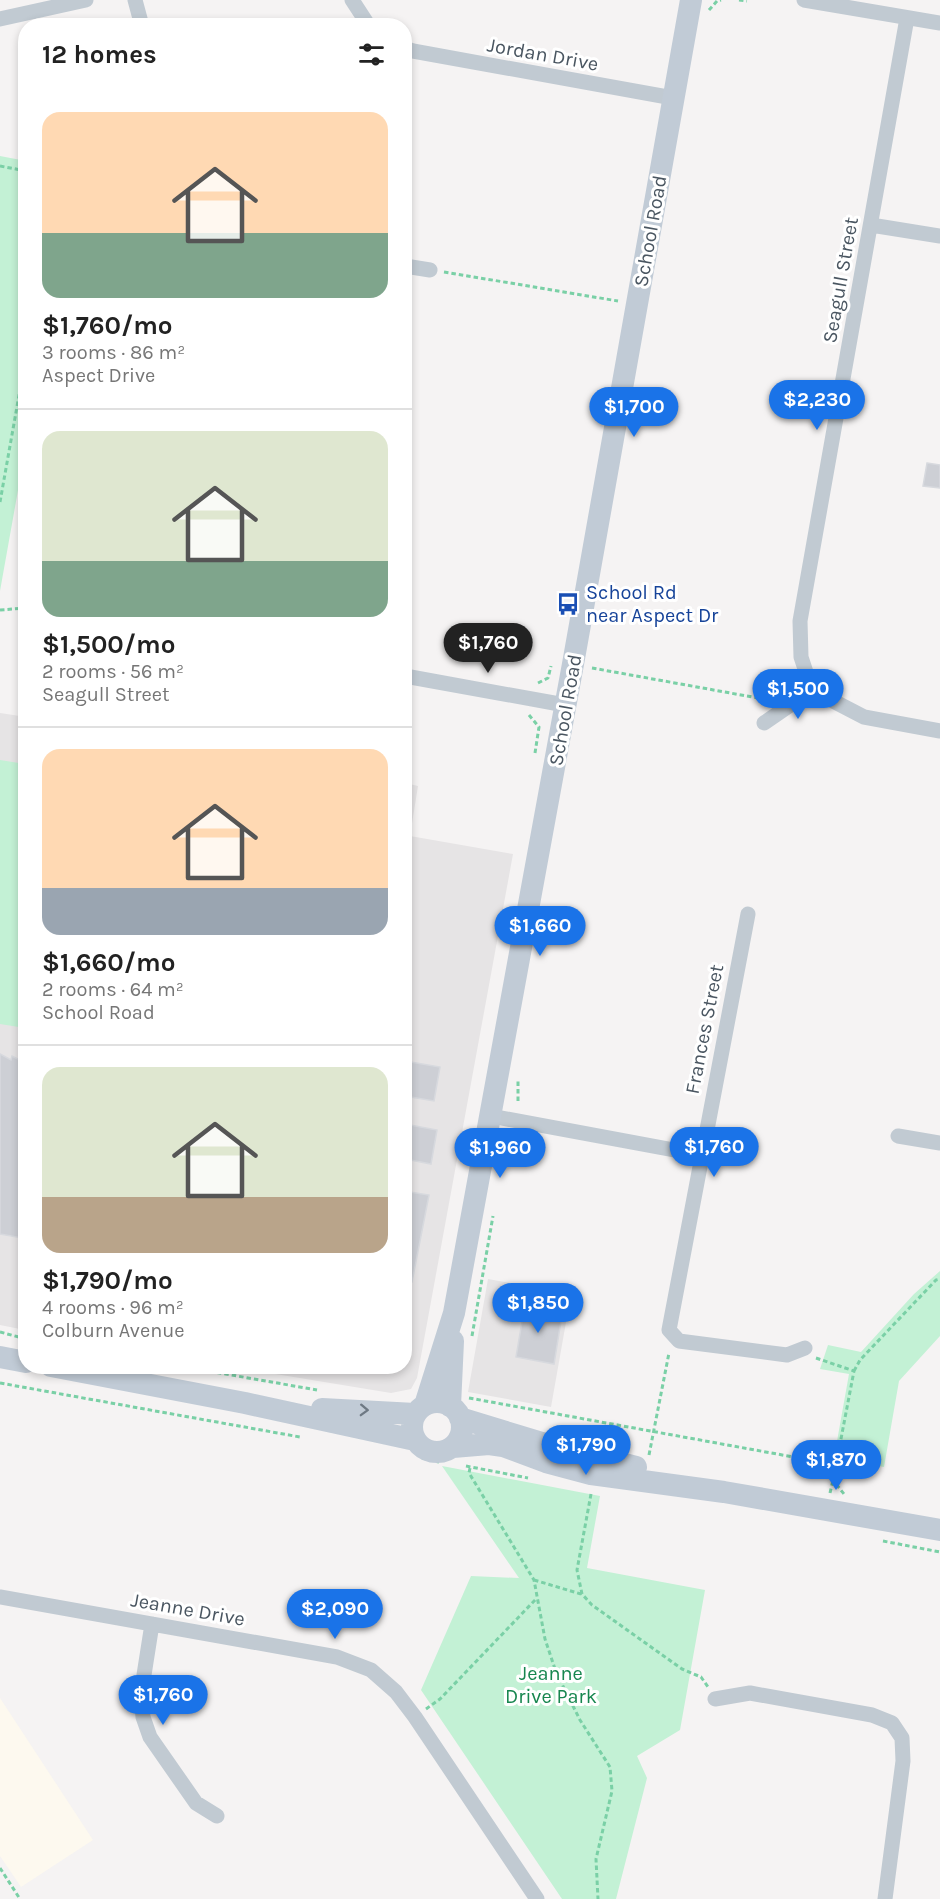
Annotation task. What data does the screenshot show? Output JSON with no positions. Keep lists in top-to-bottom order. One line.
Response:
{"streets":{"street":["Jordan Drive","School Road","Seagull Street","Frances Street","Jeanne Drive"]},"crossings":[["Jordan Drive","School Road"]],"parks":["Jeanne Drive Park"],"places":{"bus stop":["School Rd near Aspect Dr"]},"page":{"heading":"12 homes","list":[{"name":"$1,760/mo","note":"3 rooms · 86 m² · Aspect Drive"},{"name":"$1,500/mo","note":"2 rooms · 56 m² · Seagull Street"},{"name":"$1,660/mo","note":"2 rooms · 64 m² · School Road"},{"name":"$1,790/mo","note":"4 rooms · 96 m² · Colburn Avenue"}],"price":["$2,230","$1,700","$1,760","$1,500","$1,660","$1,760","$1,960","$1,850","$1,790","$1,870","$2,090","$1,760"]}}
